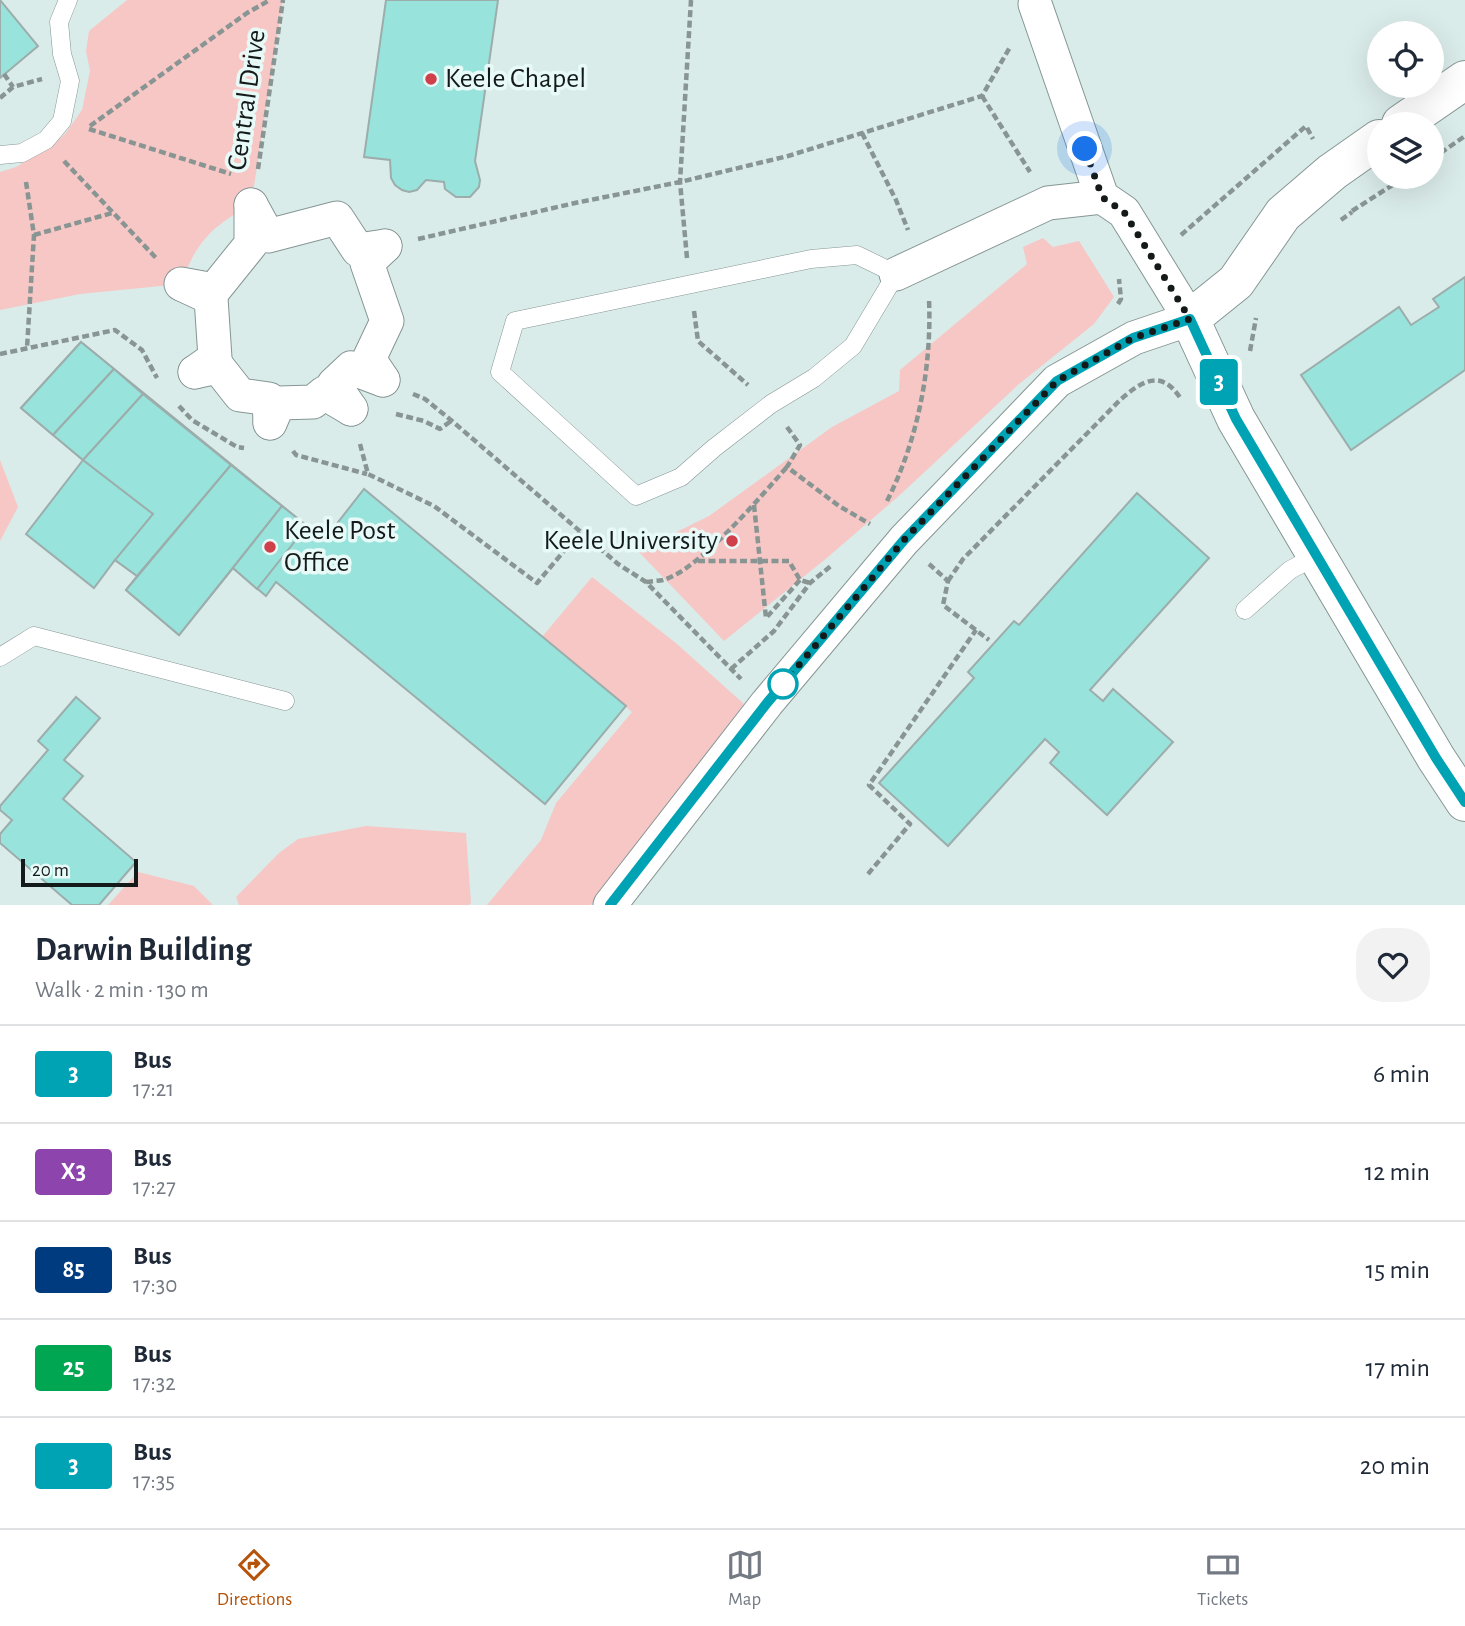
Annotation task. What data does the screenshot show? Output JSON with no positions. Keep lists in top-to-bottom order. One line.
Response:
{"streets":{"path":["Central Drive"]},"places":["Keele Chapel","Keele University","Keele Post Office"],"lines":["bus line 3"],"scale_bar":"20 m","page":{"on_map":"3","scale":"20 m","heading":["Darwin Building","Walk · 2 min · 130 m"],"list":[{"mark":"3","name":"Bus","note":"17:21","value":"6 min"},{"mark":"X3","name":"Bus","note":"17:27","value":"12 min"},{"mark":"85","name":"Bus","note":"17:30","value":"15 min"},{"mark":"25","name":"Bus","note":"17:32","value":"17 min"},{"mark":"3","name":"Bus","note":"17:35","value":"20 min"}],"tabs":["Directions","Map","Tickets"]}}
